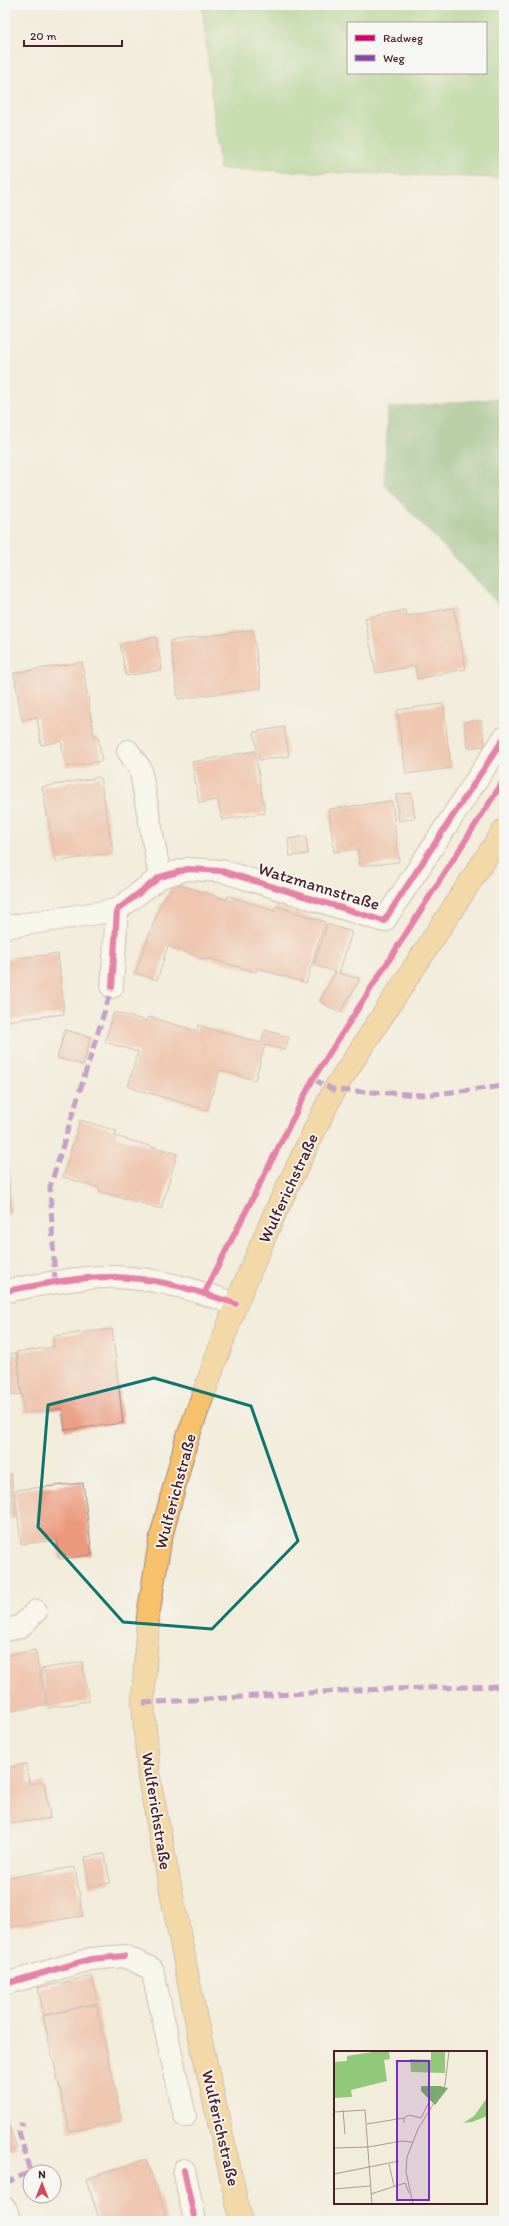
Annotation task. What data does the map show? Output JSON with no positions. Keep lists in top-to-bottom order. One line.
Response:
{"streets":{"main road":["Wulferichstraße"],"street":["Watzmannstraße"]},"legend":["Radweg","Weg"],"scale_bar":"20 m","north":"top"}
